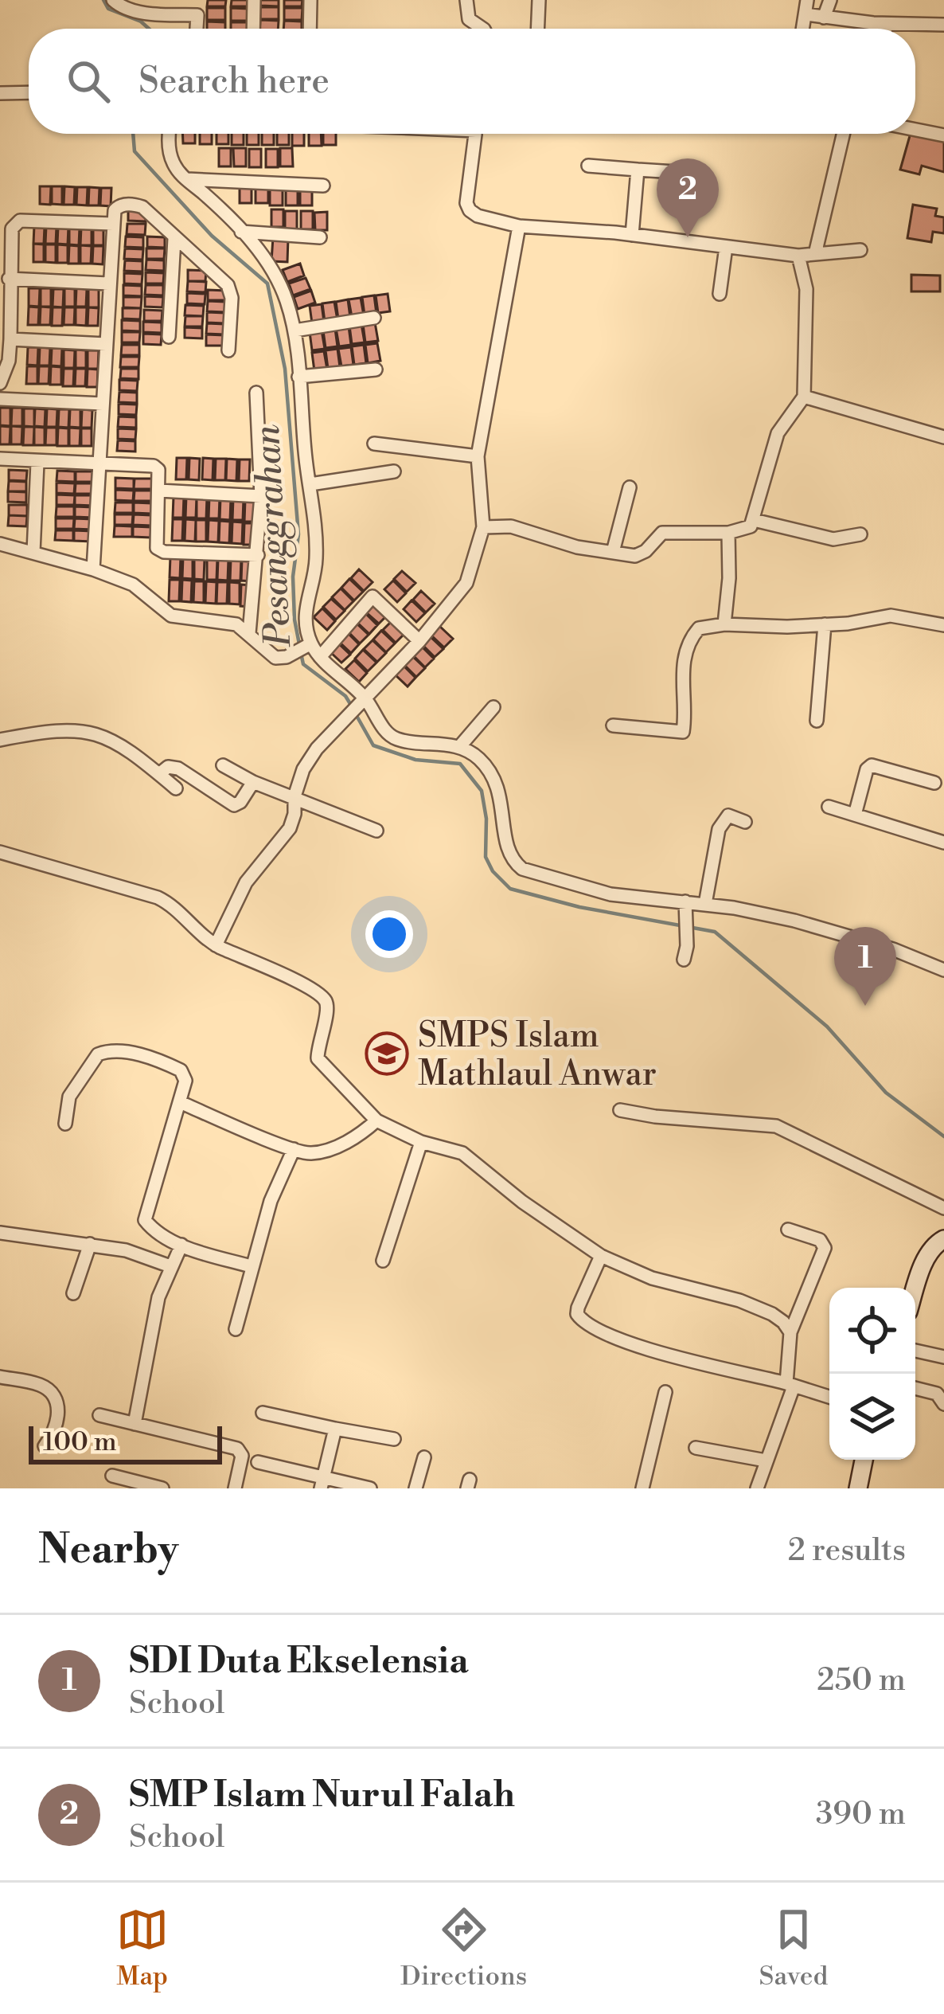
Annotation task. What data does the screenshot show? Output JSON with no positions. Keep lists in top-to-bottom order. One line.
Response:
{"water":["Pesanggrahan"],"places":{"school or university":["SMPS Islam Mathlaul Anwar"]},"scale_bar":"100 m","page":{"search":"Search here","pins":["2","1"],"scale":"100 m","heading":["Nearby","2 results"],"list":[{"mark":"1","name":"SDI Duta Ekselensia","note":"School","value":"250 m"},{"mark":"2","name":"SMP Islam Nurul Falah","note":"School","value":"390 m"}],"nav":["Map","Directions","Saved"]}}
